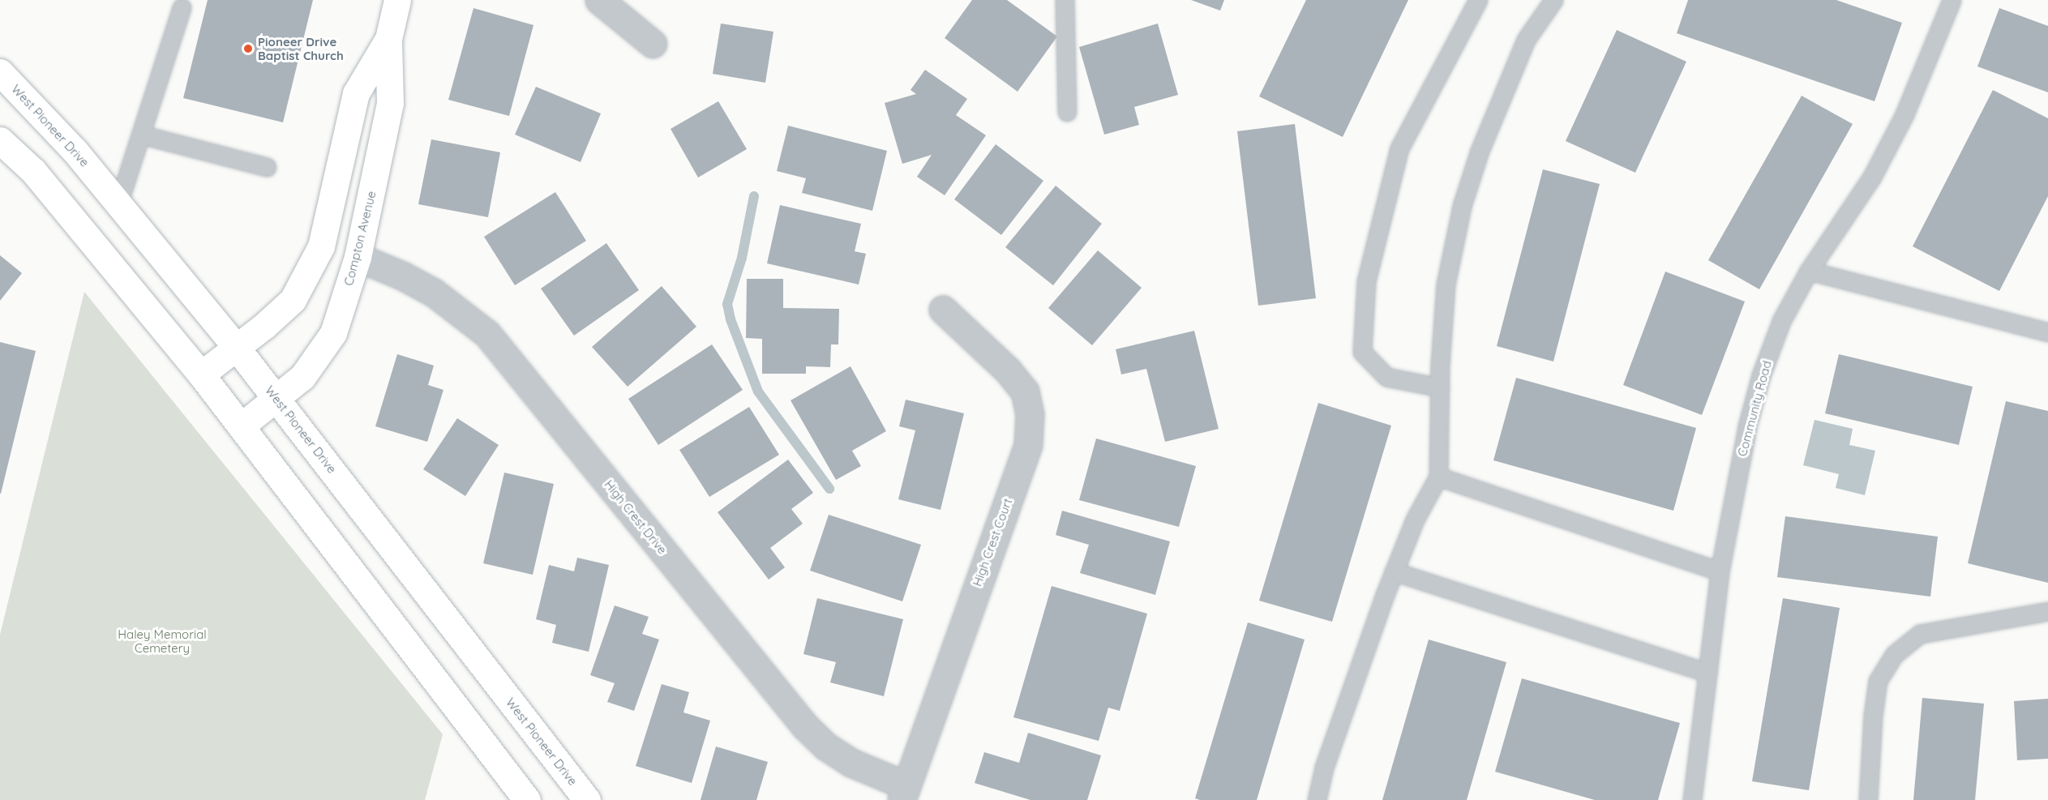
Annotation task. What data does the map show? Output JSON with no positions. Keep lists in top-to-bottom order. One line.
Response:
{"streets":{"main road":["West Pioneer Drive","Compton Avenue"],"street":["High Crest Drive","High Crest Court"],"lane":["Community Road"]},"crossings":[["West Pioneer Drive","Compton Avenue"],["Compton Avenue","High Crest Drive"],["High Crest Drive","High Crest Court"]],"parks":["Haley Memorial Cemetery"],"places":["Pioneer Drive Baptist Church"]}
